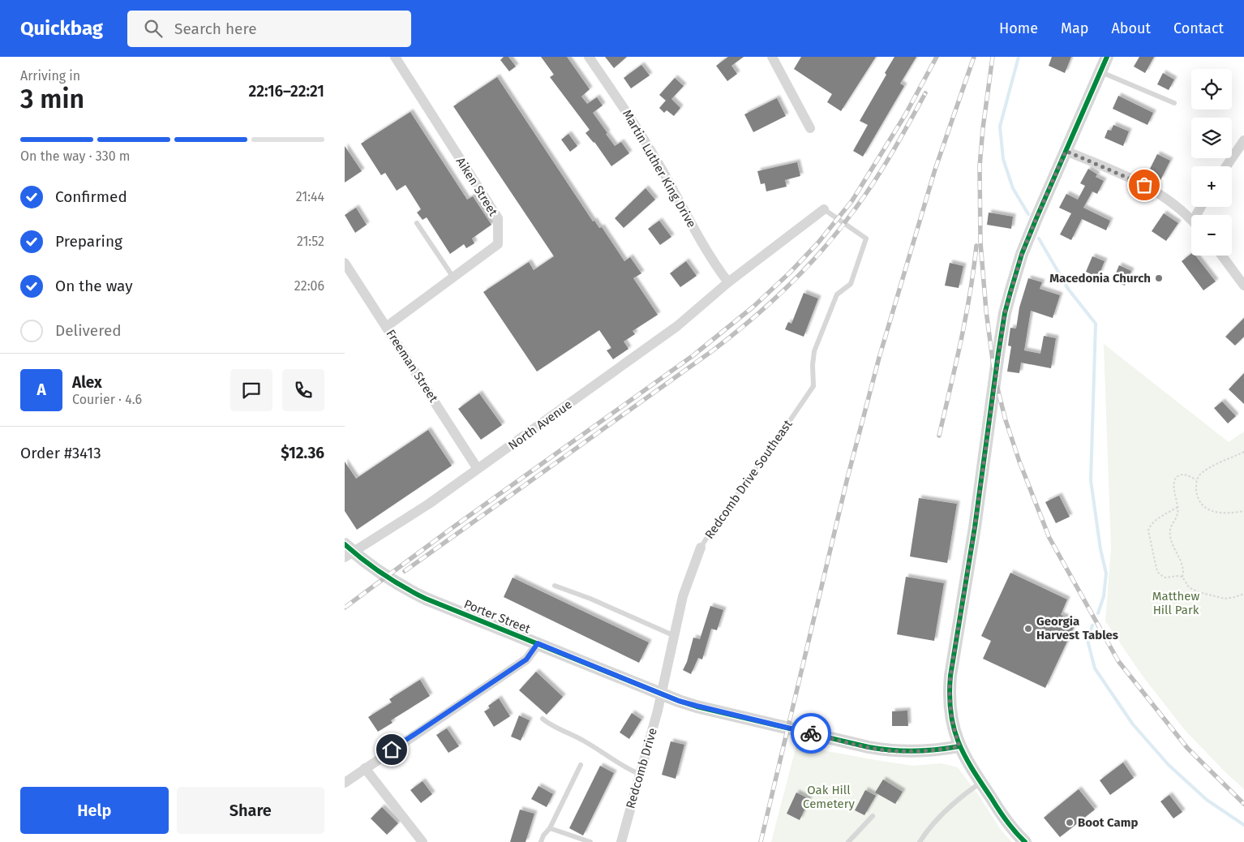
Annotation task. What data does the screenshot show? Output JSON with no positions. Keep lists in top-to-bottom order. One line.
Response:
{"streets":{"street":["Martin Luther King Drive","Aiken Street","Freeman Street","North Avenue","Redcomb Drive Southeast","Porter Street","Redcomb Drive"]},"crossings":[["Martin Luther King Drive","North Avenue"],["Aiken Street","Freeman Street"],["Freeman Street","North Avenue"],["North Avenue","Redcomb Drive Southeast"],["North Avenue","Porter Street"],["Redcomb Drive Southeast","Porter Street"],["Redcomb Drive Southeast","Redcomb Drive"],["Porter Street","Redcomb Drive"]],"parks":["Matthew Hill Park","Oak Hill Cemetery"],"places":["Macedonia Church","Georgia Harvest Tables","Boot Camp"],"page":{"header":"Quickbag","search":"Search here","nav":["Home","Map","About","Contact"],"heading":["3 min","Arriving in","22:16–22:21"],"panel":["Alex","Courier · 4.6","Order #3413","$12.36"],"map_buttons":["+","−"],"bar":"On the way · 330 m","list":[["Confirmed","21:44"],["Preparing","21:52"],["On the way","22:06"],"Delivered"],"round":"A","buttons":["Help","Share"]}}
